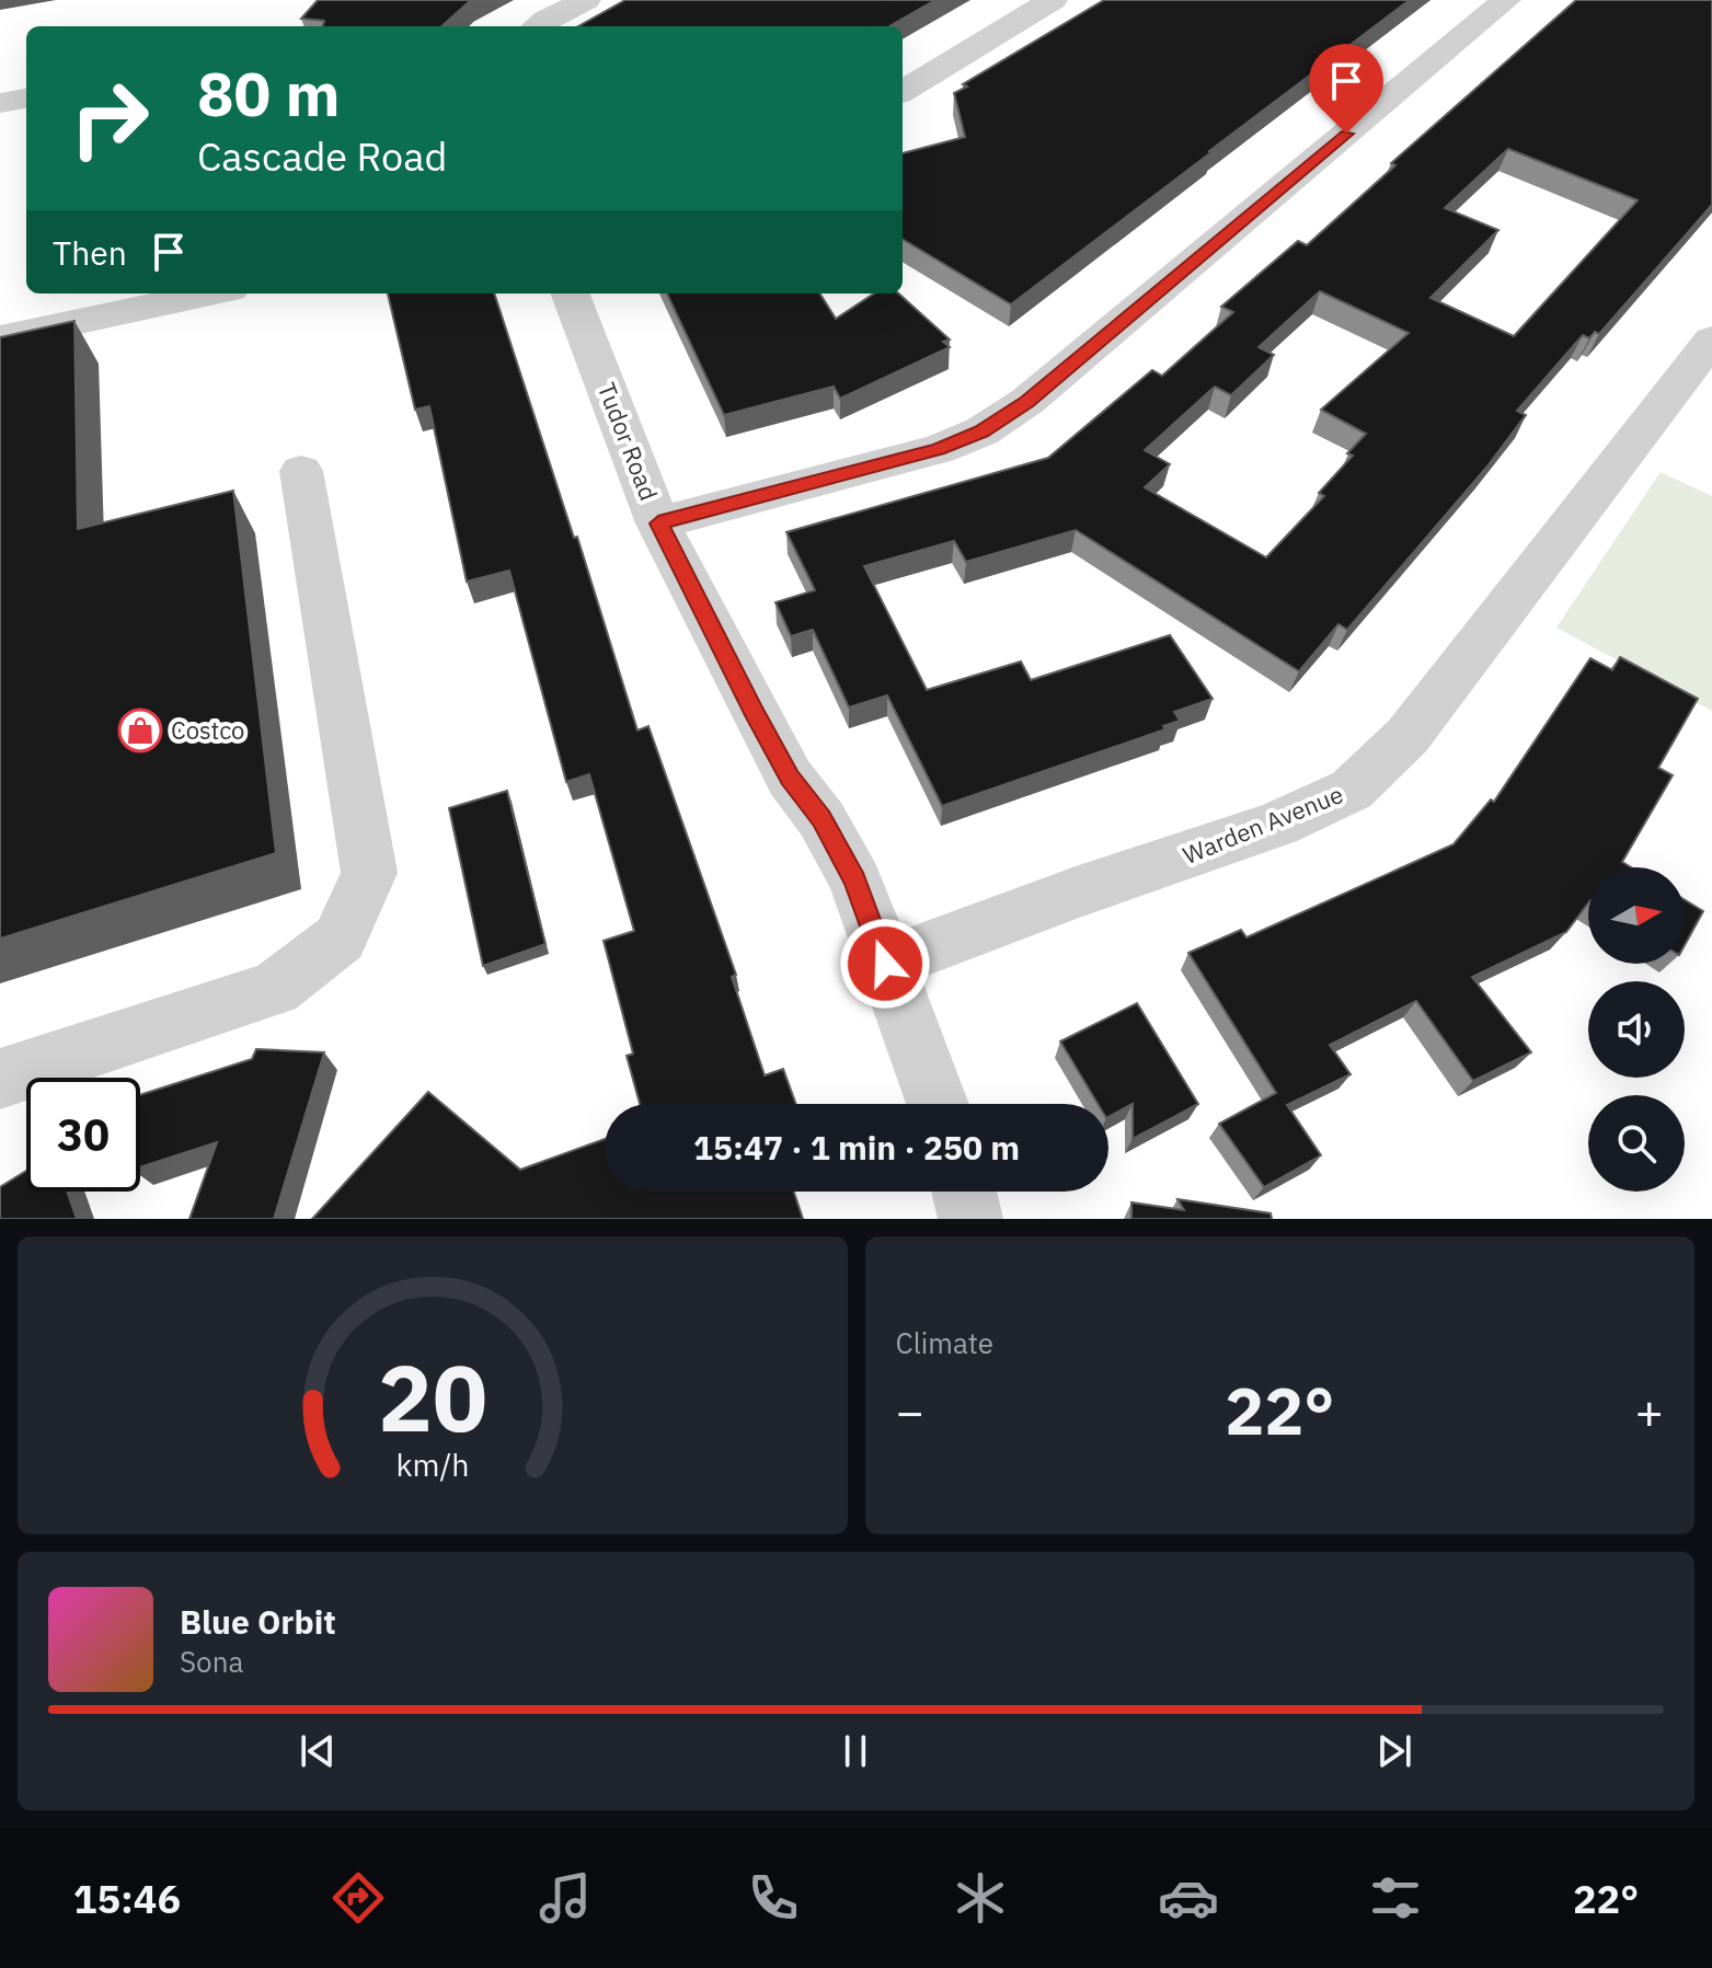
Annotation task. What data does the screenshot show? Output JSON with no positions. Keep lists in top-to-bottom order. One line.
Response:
{"streets":{"street":["Tudor Road","Warden Avenue"]},"crossings":[["Tudor Road","Warden Avenue"]],"places":{"shop":["Costco"]},"north":"right","page":{"turn":["80 m","Cascade Road"],"then":"Then","limit":"30","trip":"15:47 · 1 min · 250 m","tile":"Climate","heat":["−","22°","+"],"song":["Blue Orbit","Sona"],"tabs":["15:46","22°"],"gauge":["20","km/h"]}}
